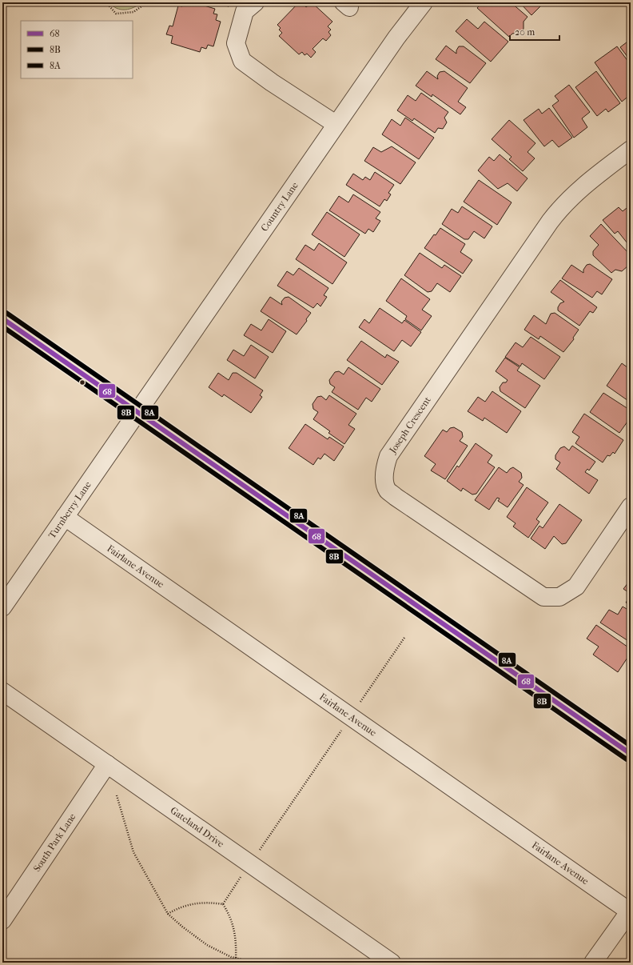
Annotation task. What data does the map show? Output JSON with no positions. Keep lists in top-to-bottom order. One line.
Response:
{"streets":{"street":["Country Lane","Joseph Crescent","Turnberry Lane","Fairlane Avenue","Gateland Drive","South Park Lane"]},"crossings":[["Country Lane","Turnberry Lane"],["Turnberry Lane","Fairlane Avenue"],["Gateland Drive","South Park Lane"]],"lines":["transit line 8A","transit line 68","transit line 8B"],"legend":["68","8B","8A"],"scale_bar":"20 m"}
